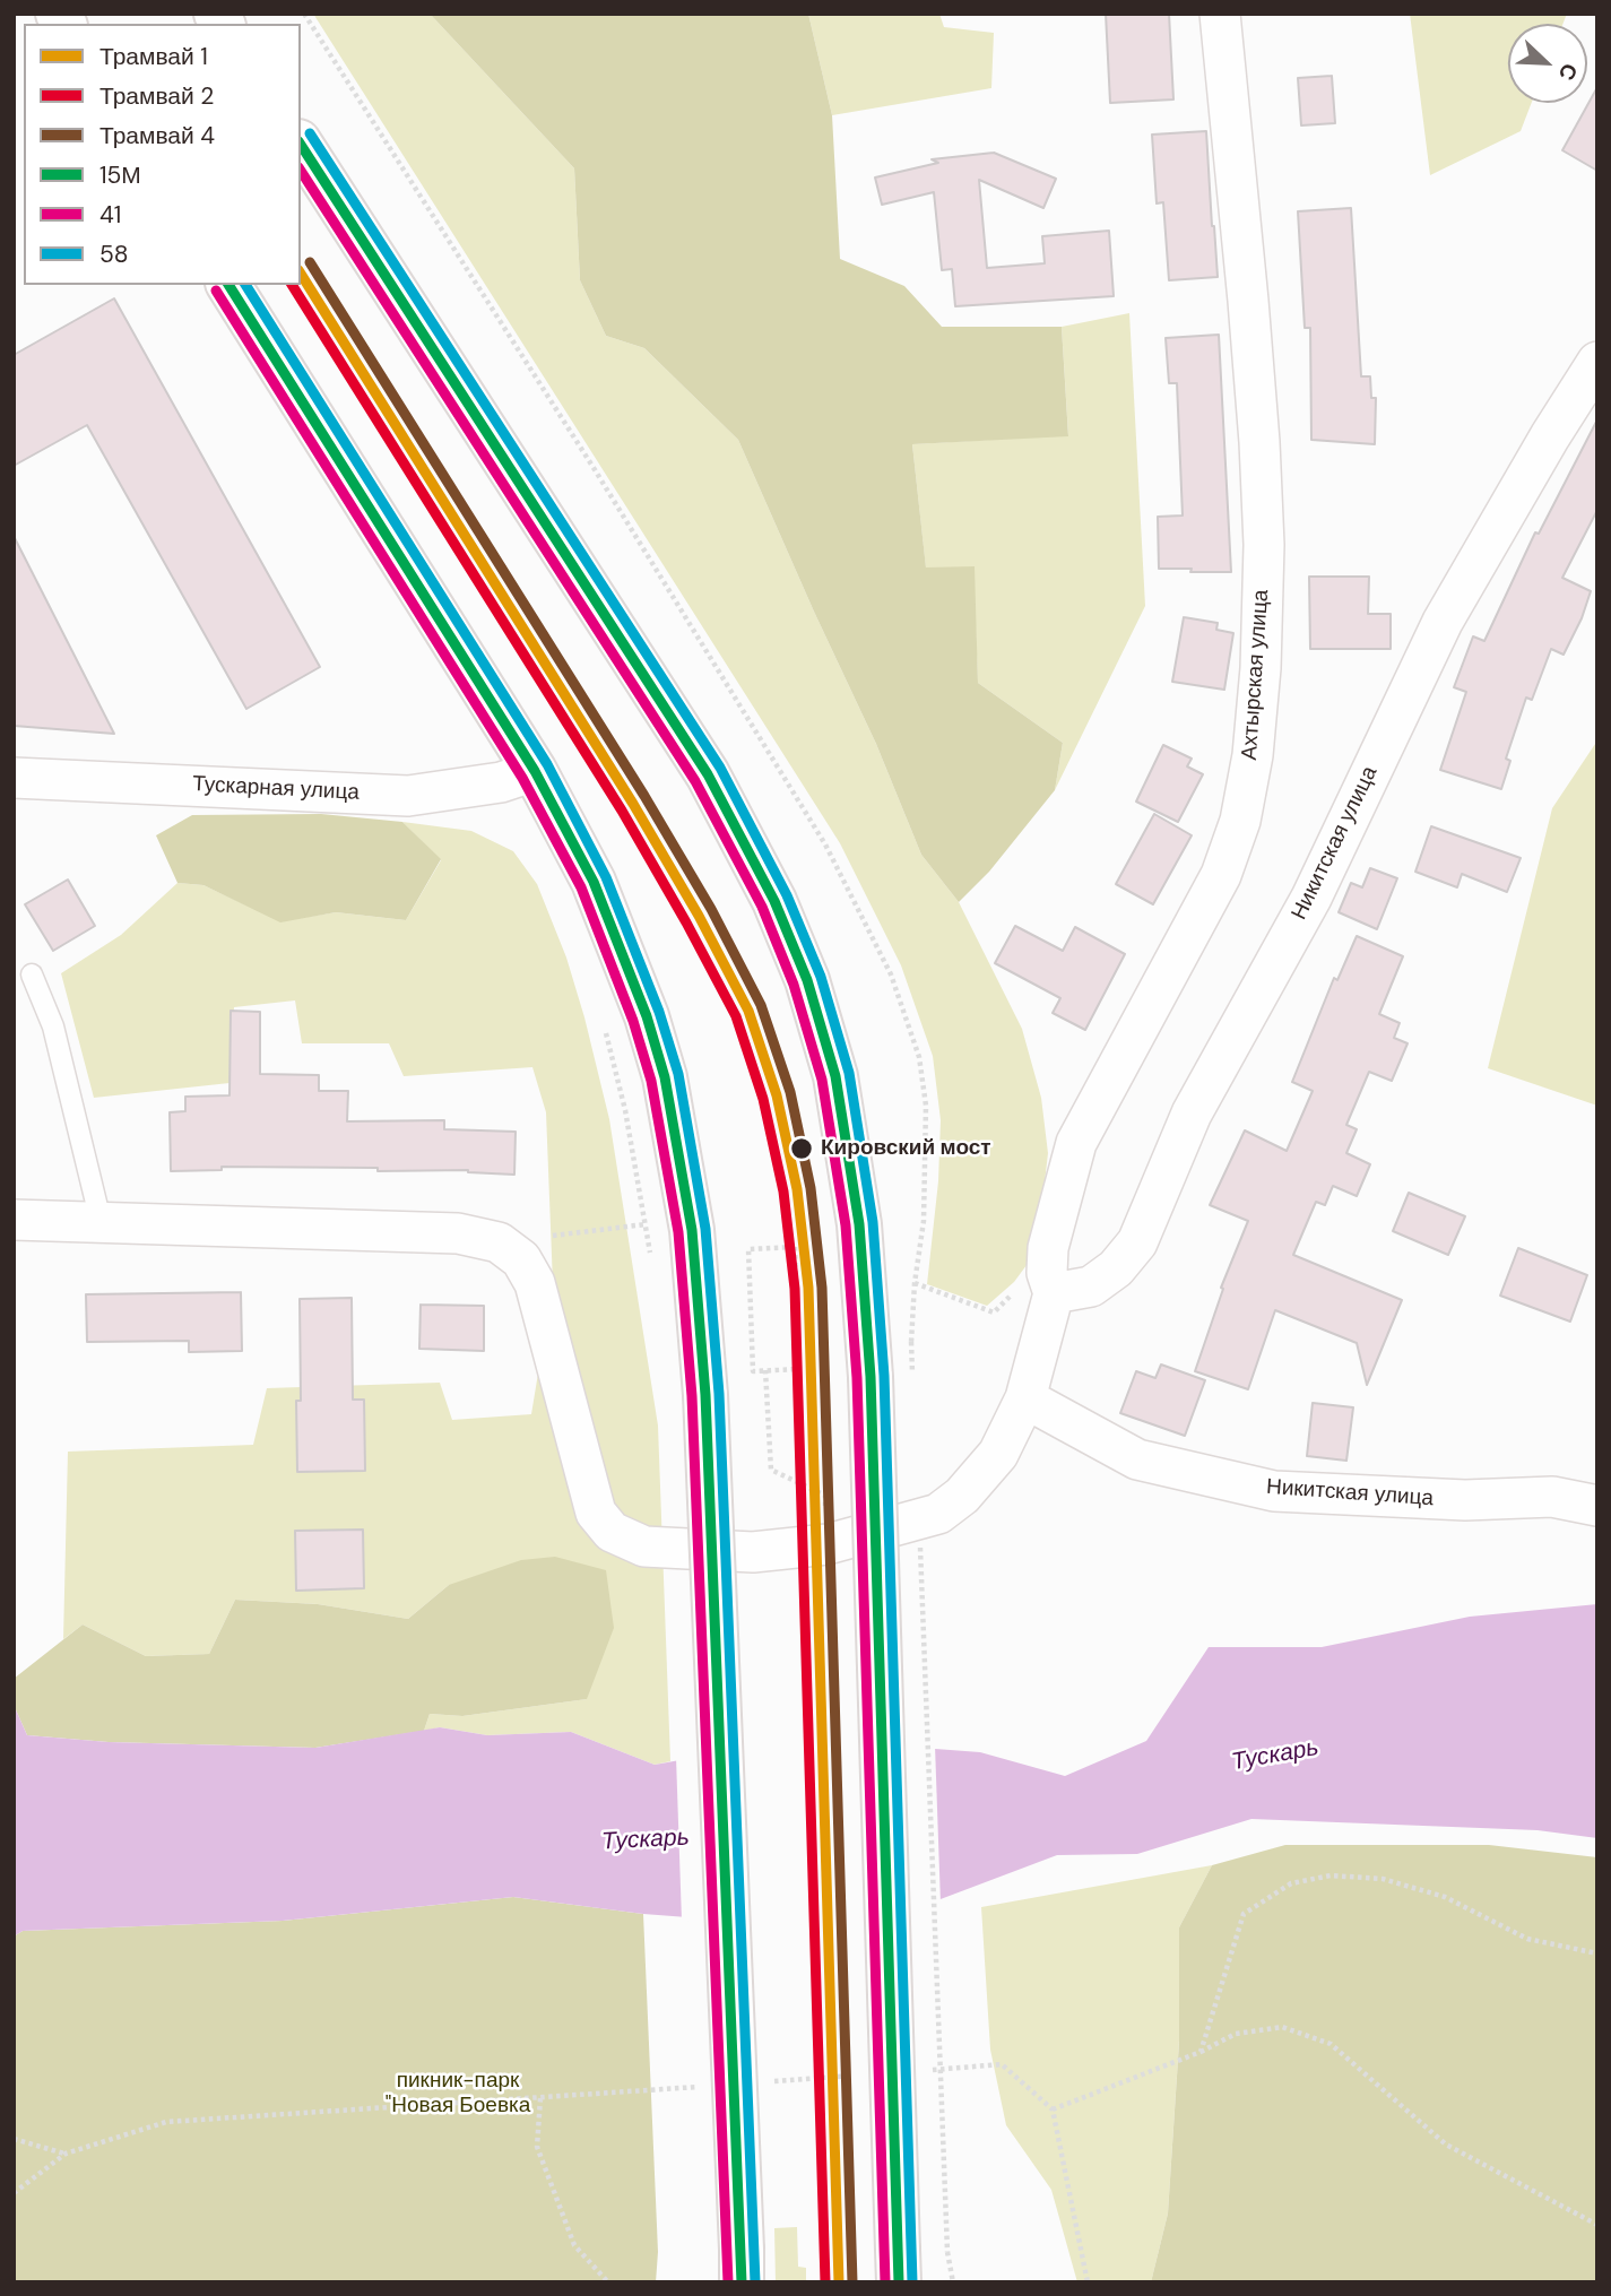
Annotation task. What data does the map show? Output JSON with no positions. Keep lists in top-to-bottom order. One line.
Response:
{"streets":{"street":["Ахтырская улица","Тускарная улица","Никитская улица"]},"crossings":[["Ахтырская улица","Никитская улица"]],"water":["Тускарь"],"parks":["пикник-парк \"Новая Боевка"],"places":["Кировский мост"],"lines":["transit line 58","transit line 15М","transit line 41","tram line 4","tram line 1","tram line 2"],"legend":["Трамвай 1","Трамвай 2","Трамвай 4","15М","41","58"],"north":"bottom right"}
